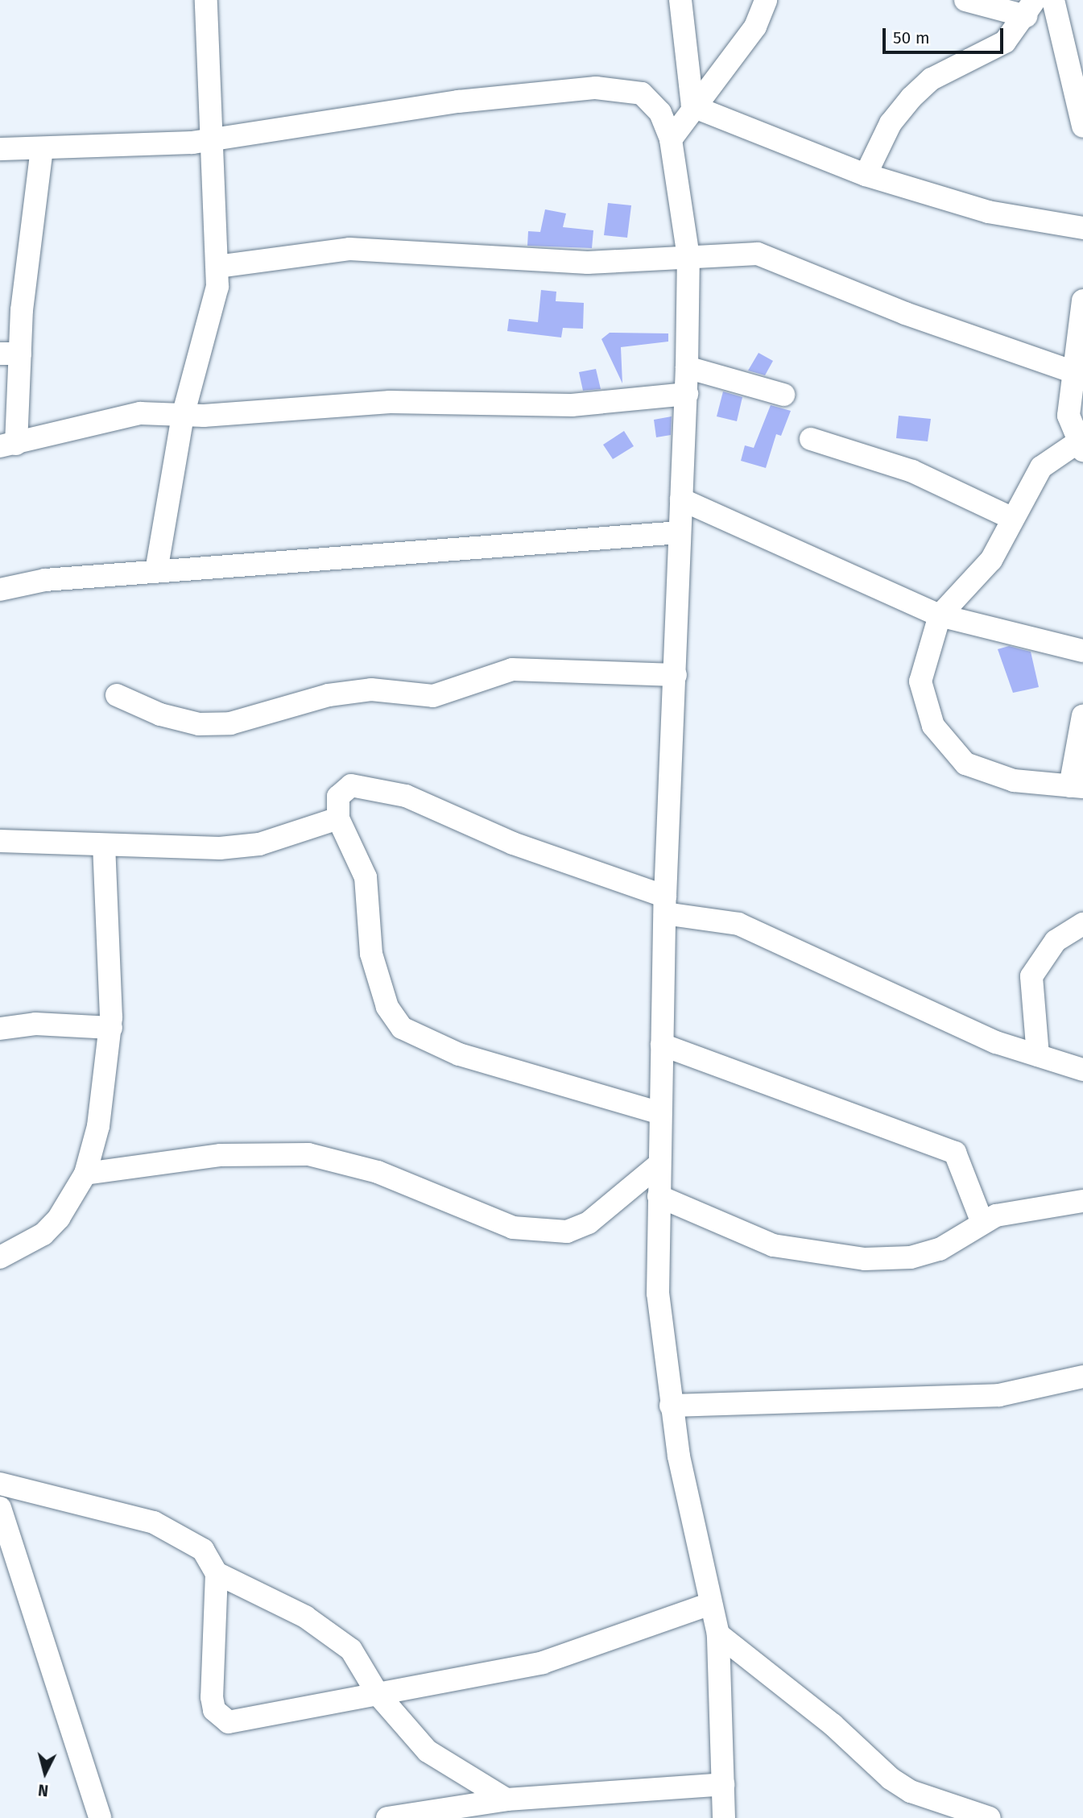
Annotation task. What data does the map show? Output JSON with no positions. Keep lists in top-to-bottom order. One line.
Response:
{"scale_bar":"50 m","north":"bottom"}
